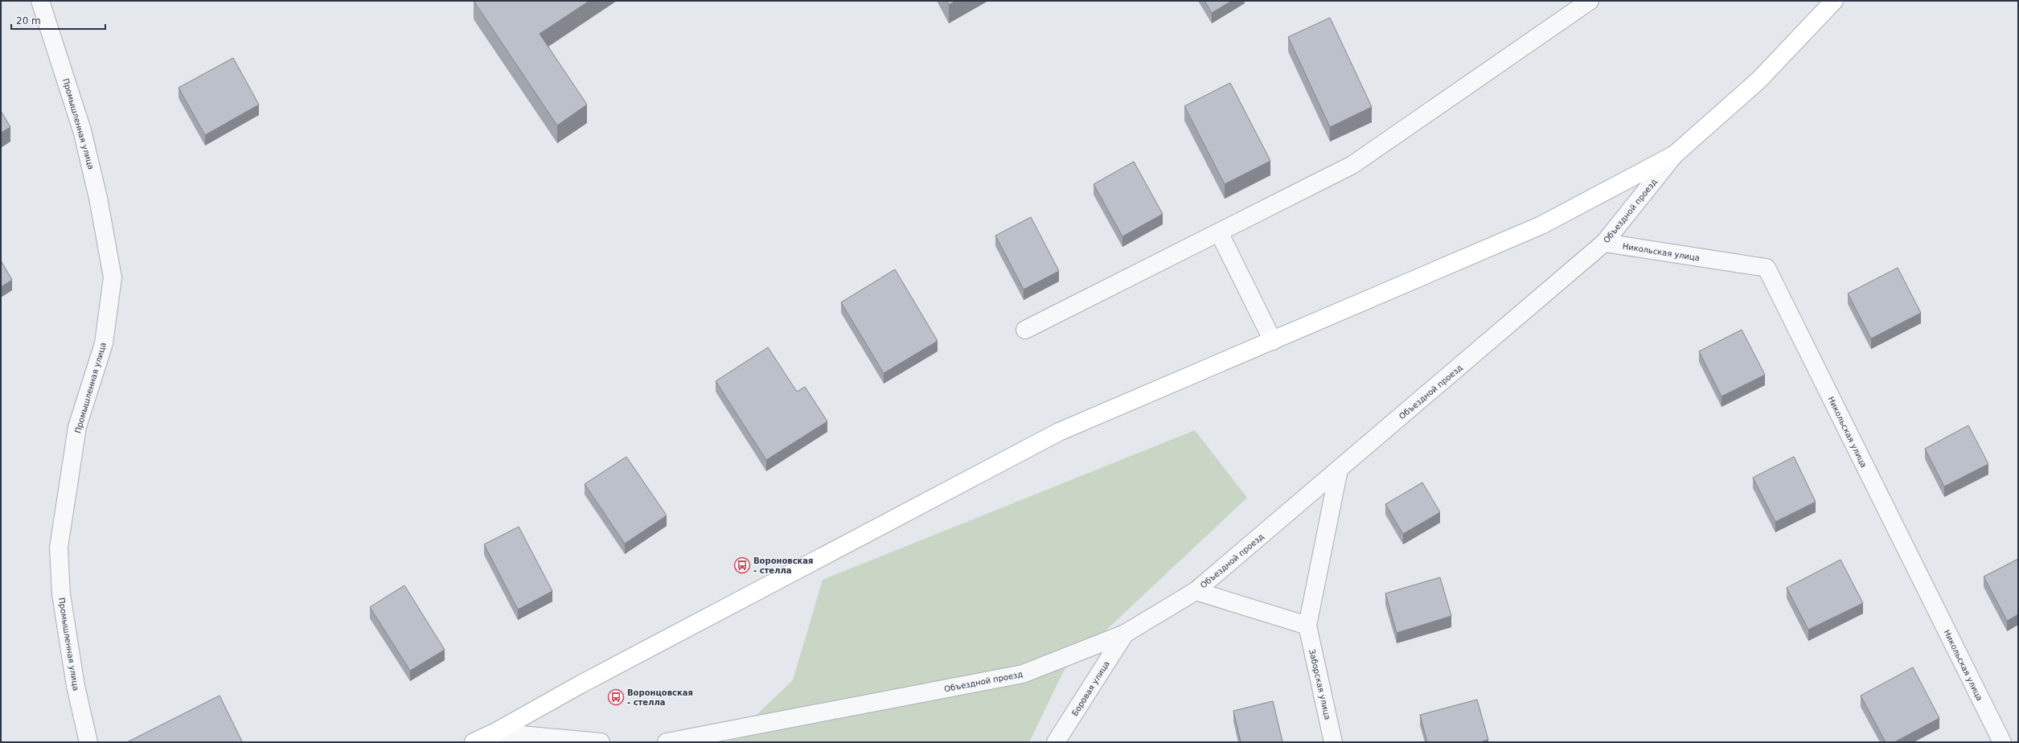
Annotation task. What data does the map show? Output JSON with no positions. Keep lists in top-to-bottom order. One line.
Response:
{"streets":{"street":["Промышленная улица","Объездной проезд","Никольская улица","Заборская улица","Боровая улица"]},"crossings":[["Объездной проезд","Никольская улица"],["Объездной проезд","Боровая улица"]],"places":{"bus stop":["Вороновская - стелла","Воронцовская - стелла"]},"scale_bar":"20 m"}
